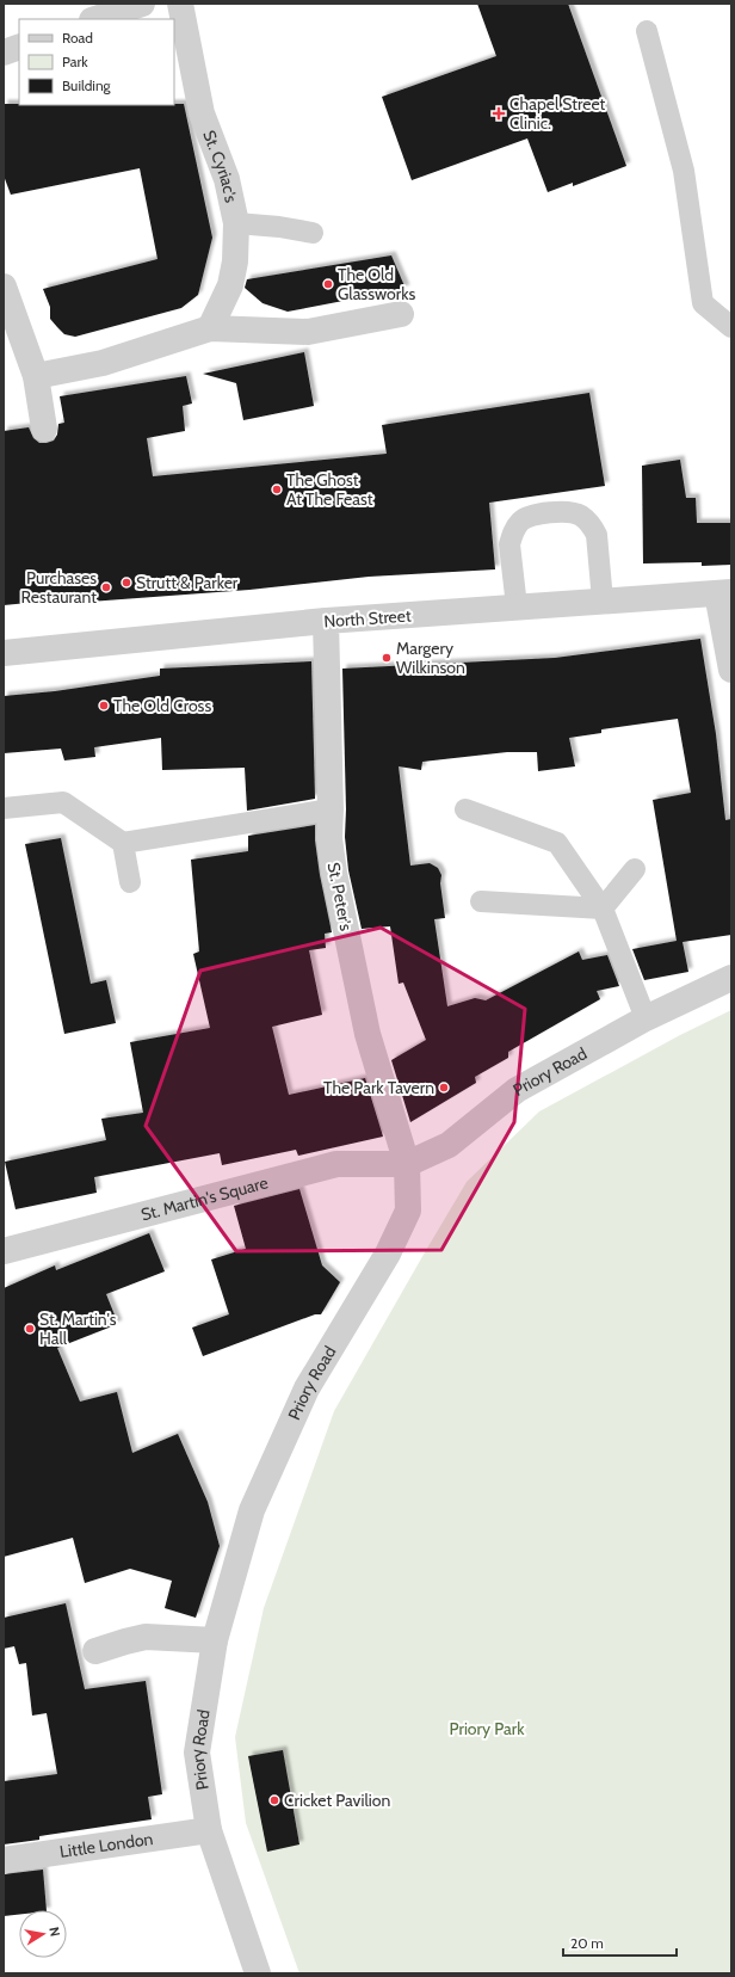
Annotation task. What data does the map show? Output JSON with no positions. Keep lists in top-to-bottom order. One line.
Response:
{"streets":{"street":["St. Cyriac's","North Street","St. Peter's","Priory Road","St. Martin's Square","Little London"]},"crossings":[["North Street","St. Peter's"],["St. Peter's","Priory Road"],["St. Peter's","St. Martin's Square"],["Priory Road","St. Martin's Square"],["Priory Road","Little London"]],"parks":["Priory Park"],"places":{"health":["Chapel Street Clinic."],"other":["The Old Glassworks","The Ghost At The Feast","Strutt & Parker","Purchases Restaurant","Margery Wilkinson","The Old Cross","The Park Tavern","St. Martin's Hall","Cricket Pavilion"]},"legend":["Road","Park","Building"],"scale_bar":"20 m","north":"right"}
